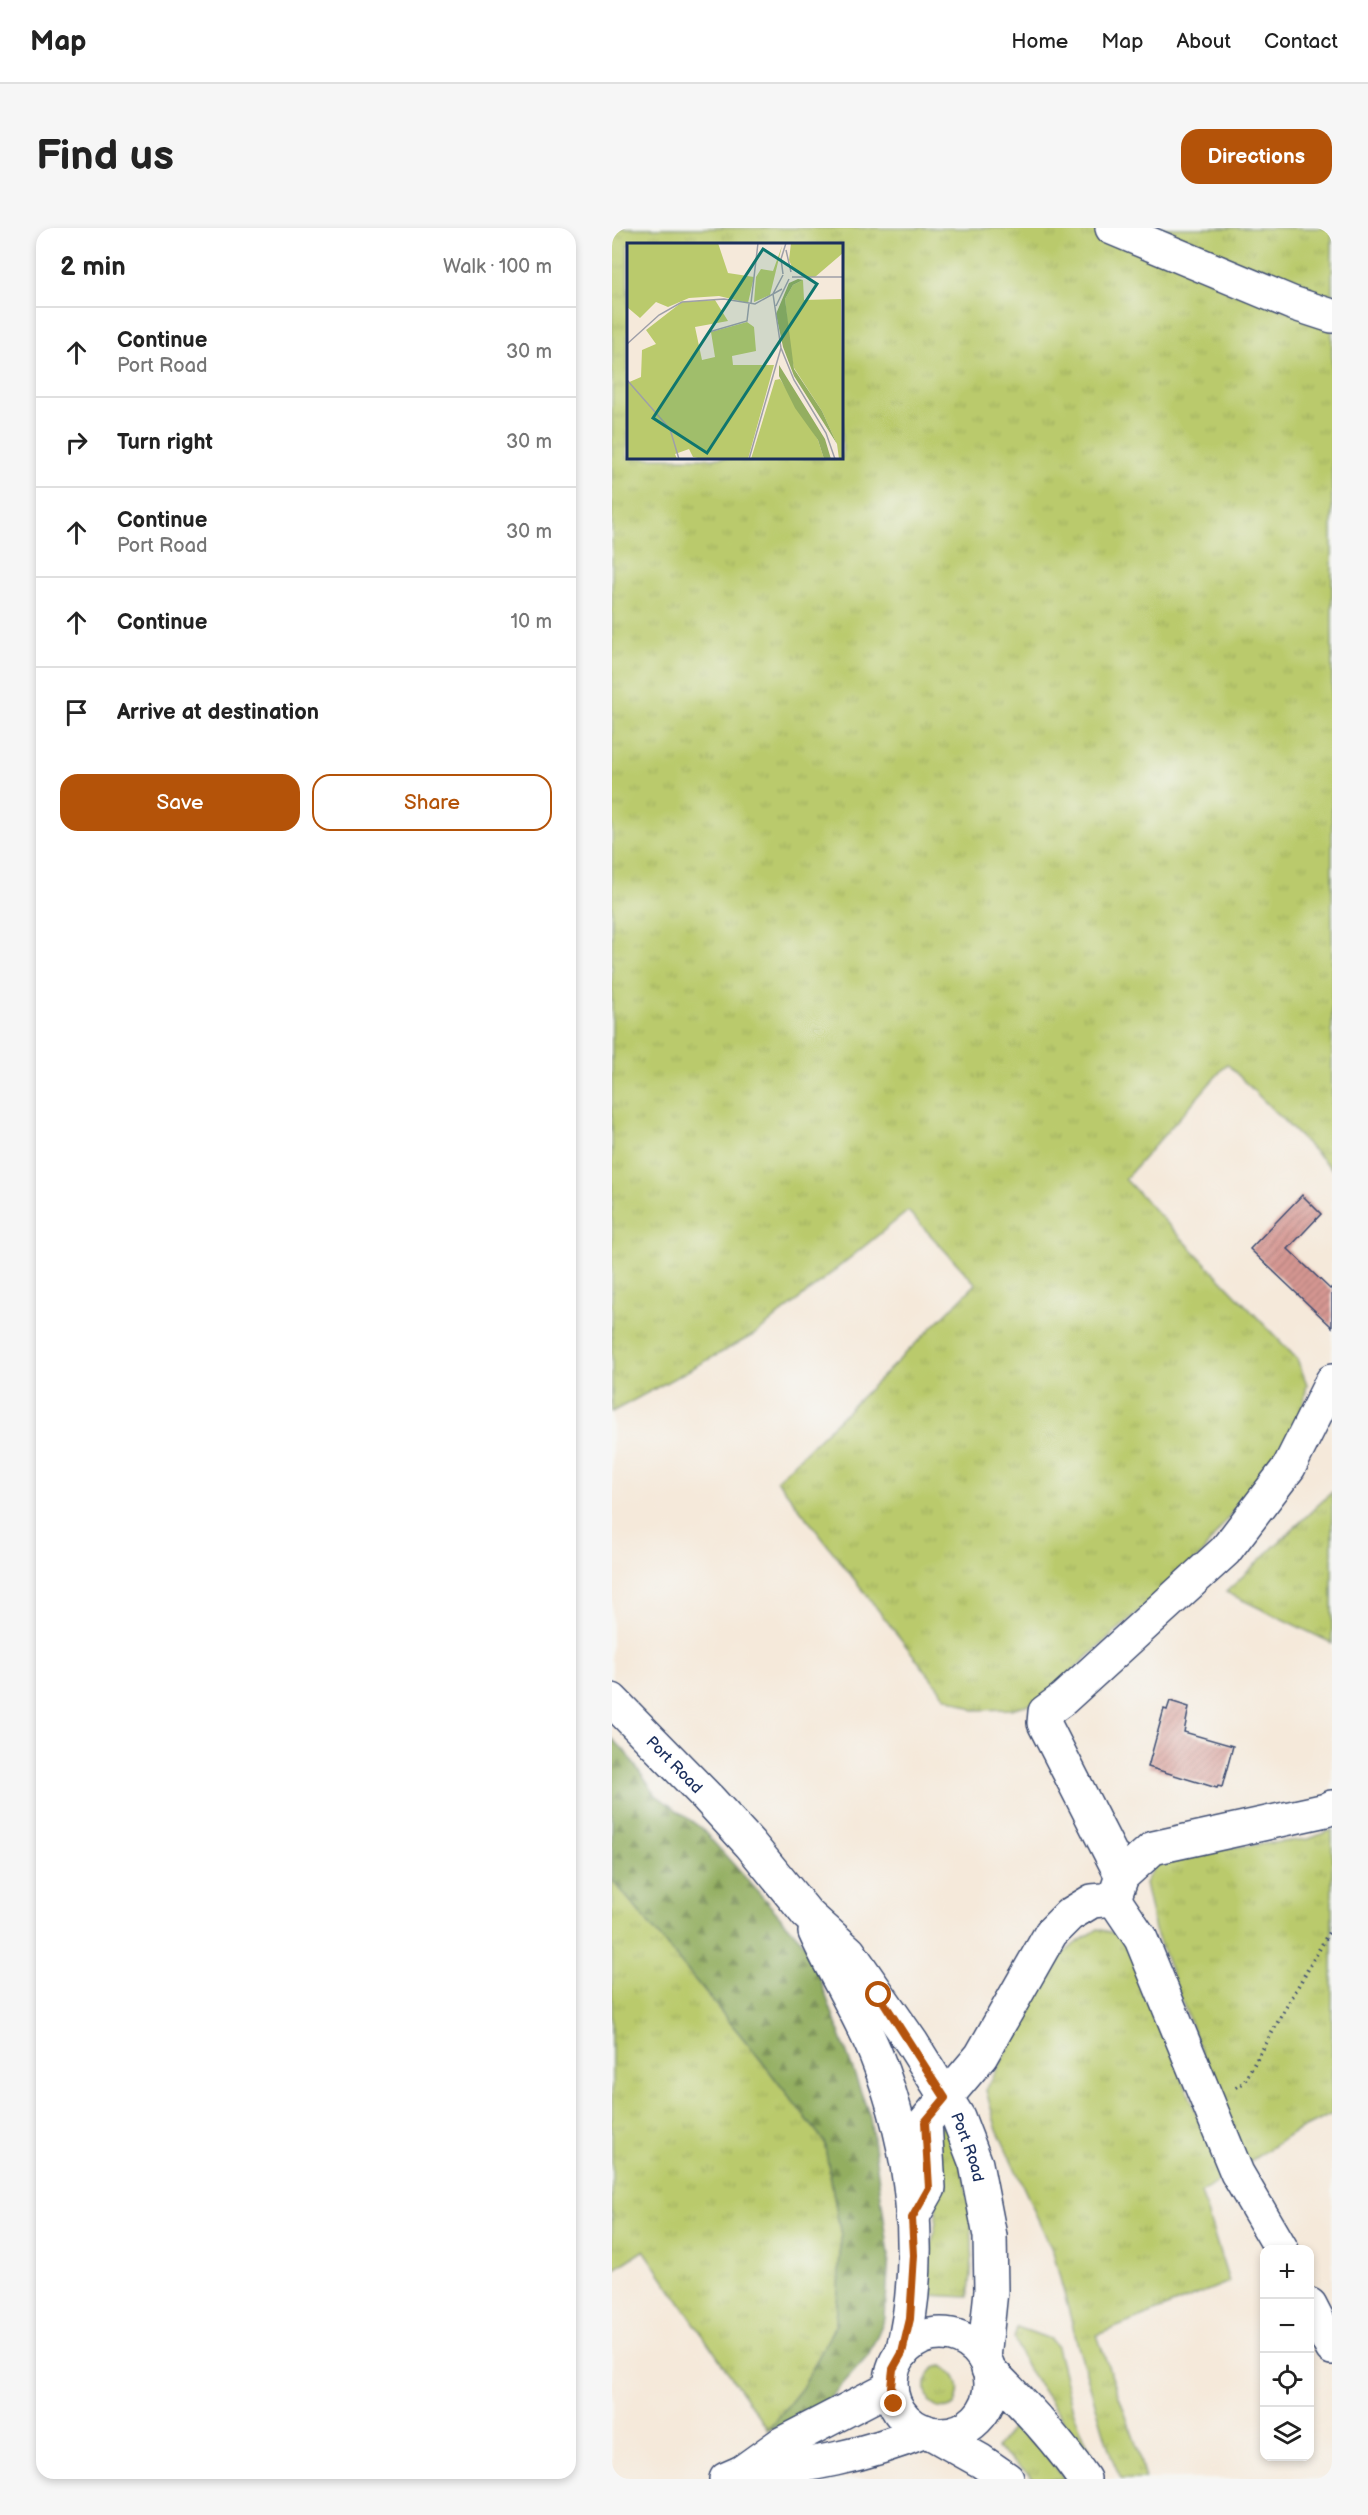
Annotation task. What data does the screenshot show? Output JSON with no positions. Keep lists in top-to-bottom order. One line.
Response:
{"streets":{"main road":["Port Road"]},"page":{"header":"Map","nav":["Home","Map","About","Contact"],"buttons":["Directions",["Save","Share"]],"title":"Find us","heading":["2 min","Walk · 100 m"],"list":[["Continue","Port Road","30 m"],["Turn right","30 m"],["Continue","Port Road","30 m"],["Continue","10 m"],"Arrive at destination"],"map_buttons":["+","−"]}}
